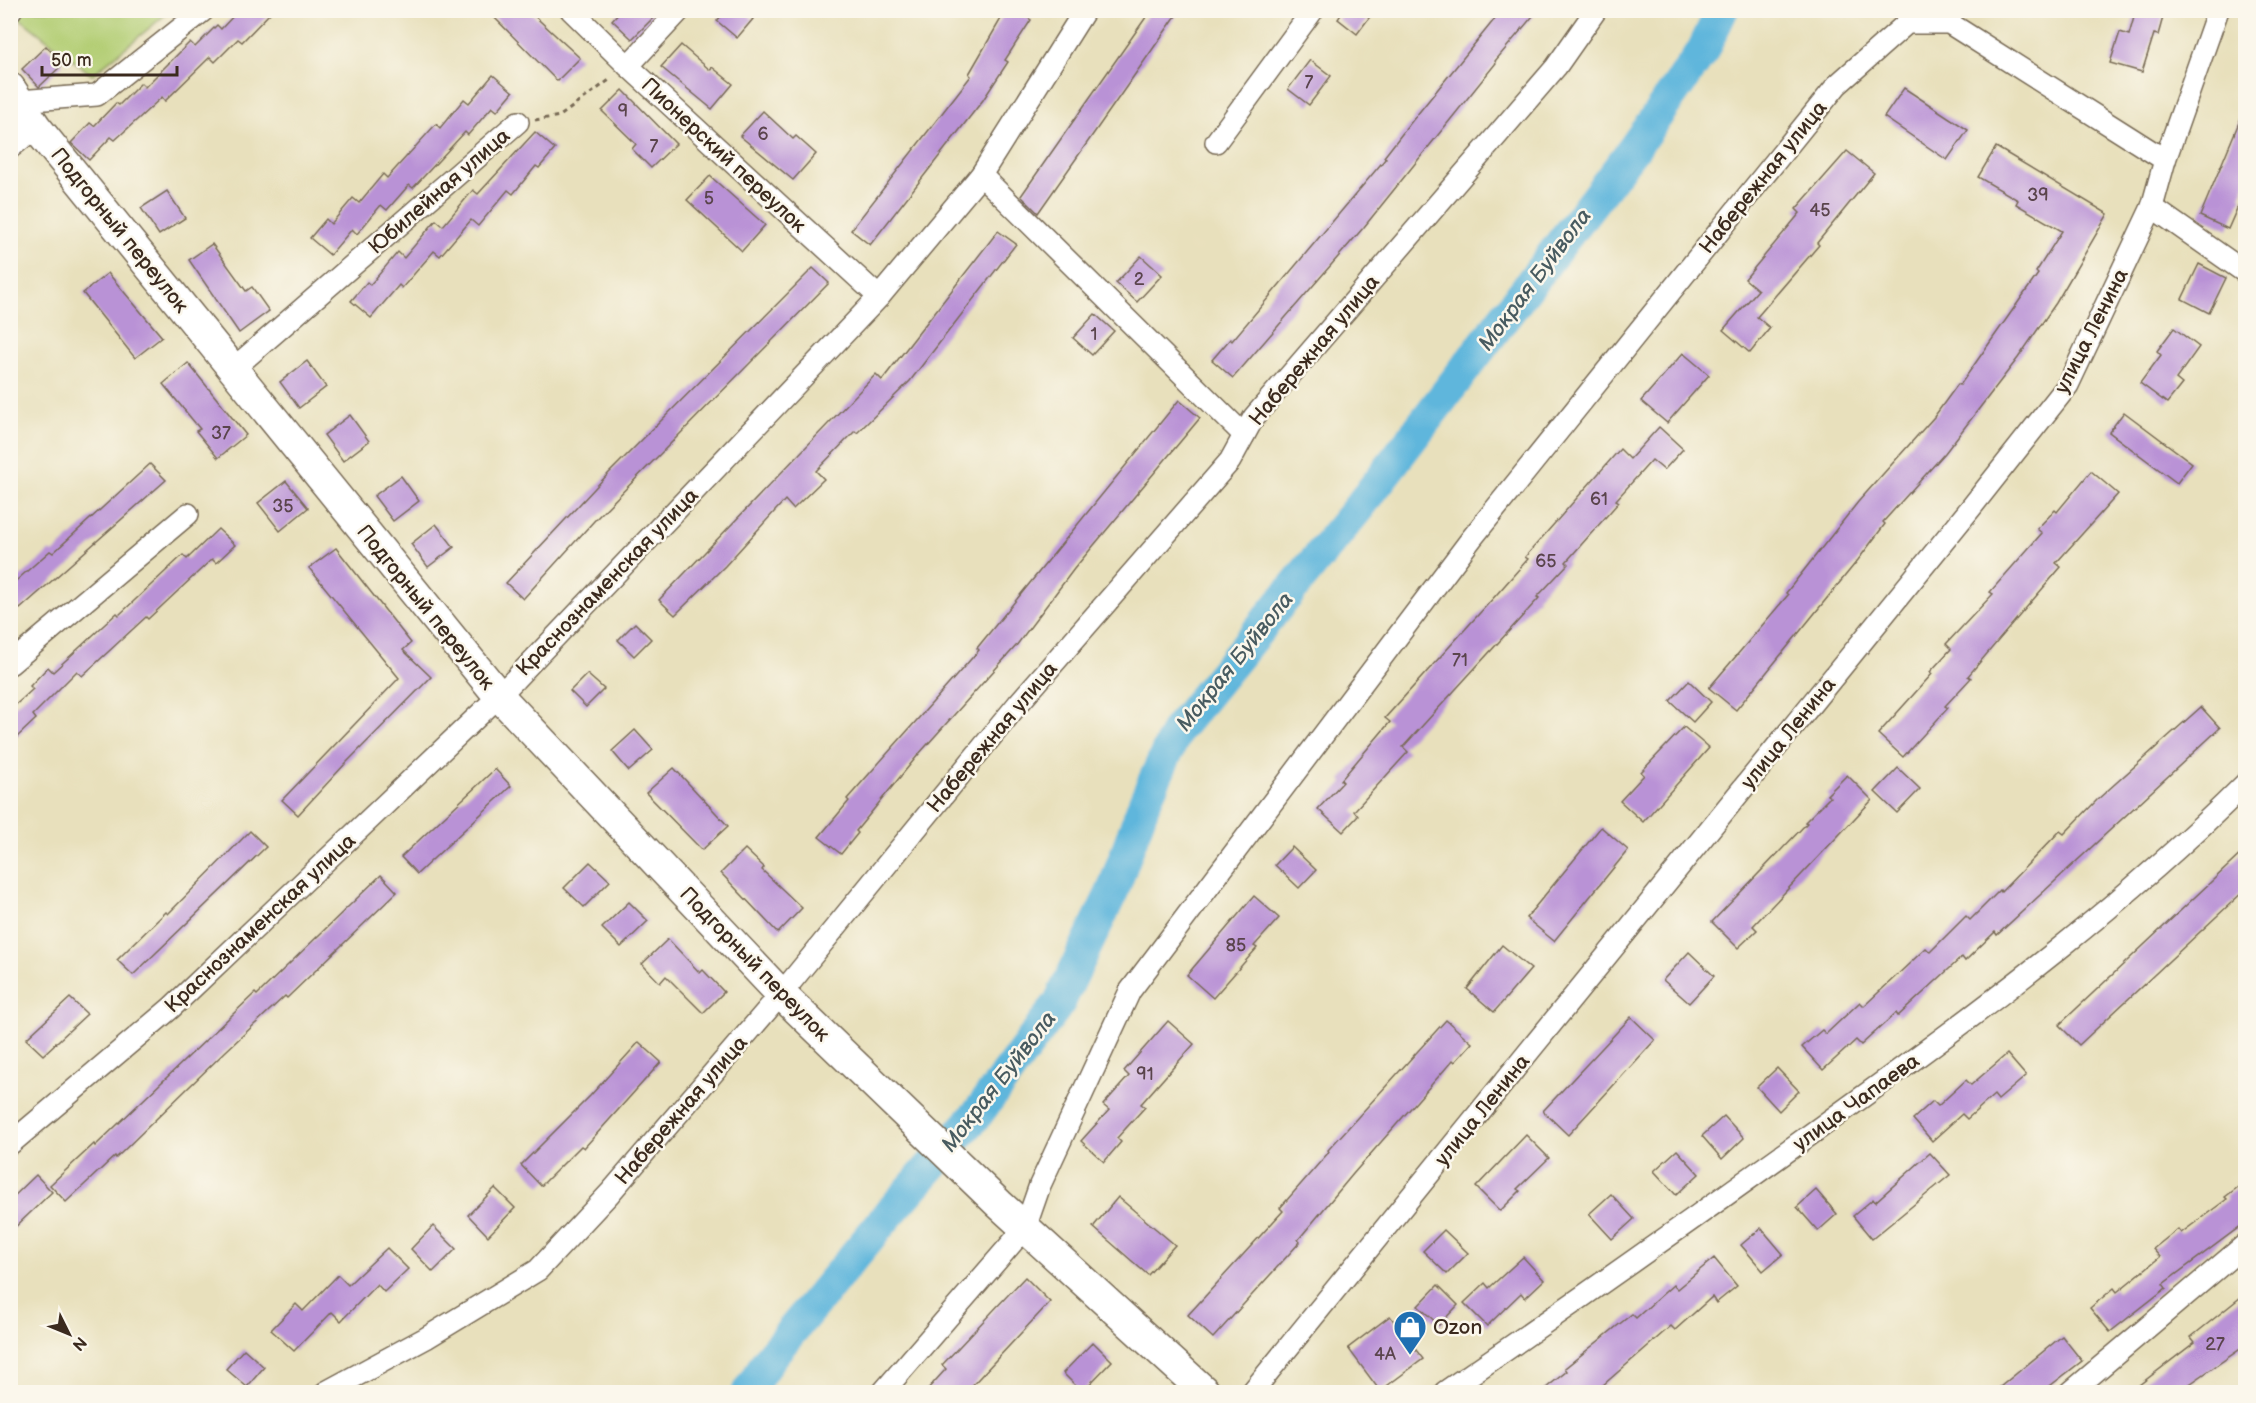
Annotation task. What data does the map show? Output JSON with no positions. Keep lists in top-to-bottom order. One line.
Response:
{"streets":{"main road":["Подгорный переулок"],"street":["Пионерский переулок","Набережная улица","Юбилейная улица","улица Ленина","Краснознаменская улица","улица Чапаева"]},"crossings":[["Пионерский переулок","Юбилейная улица"],["Пионерский переулок","Краснознаменская улица"],["Набережная улица","Подгорный переулок"],["Набережная улица","улица Ленина"],["Юбилейная улица","Подгорный переулок"],["Подгорный переулок","Краснознаменская улица"]],"water":["Мокрая Буйвола"],"places":{"shop":["Ozon"]},"house_numbers":["7","9","6","7","39","5","45","2","1","37","61","35","65","71","85","91","27","4А"],"scale_bar":"50 m","north":"bottom right"}
